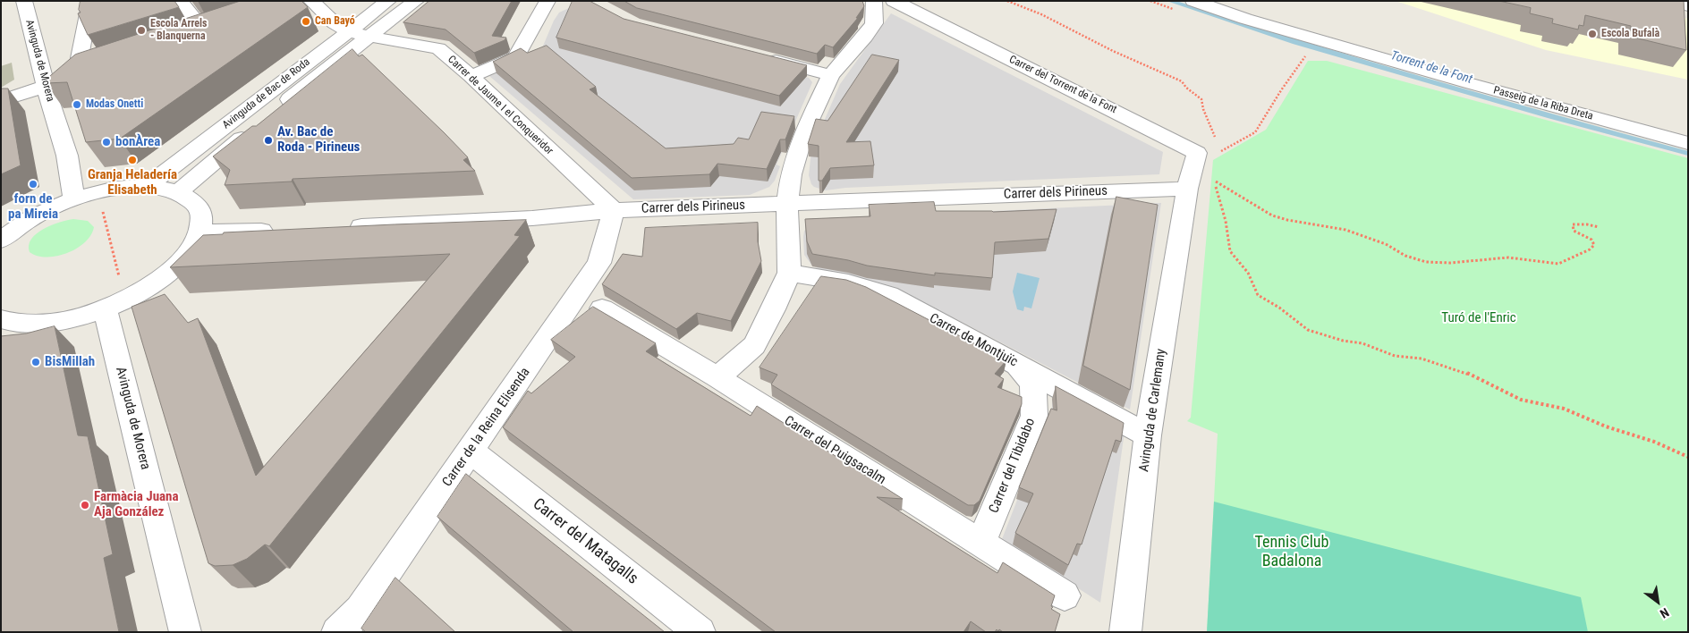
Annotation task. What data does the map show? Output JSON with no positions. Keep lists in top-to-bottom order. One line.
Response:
{"streets":{"street":["Avinguda de Morera","Carrer del Torrent de la Font","Avinguda de Bac de Roda","Passeig de la Riba Dreta","Carrer de Jaume I el Conqueridor","Carrer dels Pirineus","Carrer de Montjuïc","Avinguda de Carlemany","Carrer de la Reina Elisenda","Carrer del Puigsacalm","Carrer del Tibidabo","Carrer del Matagalls"]},"crossings":[["Carrer del Torrent de la Font","Carrer dels Pirineus"],["Carrer del Torrent de la Font","Avinguda de Carlemany"],["Avinguda de Bac de Roda","Carrer de Jaume I el Conqueridor"],["Carrer de Jaume I el Conqueridor","Carrer dels Pirineus"],["Carrer de Jaume I el Conqueridor","Carrer de la Reina Elisenda"],["Carrer dels Pirineus","Avinguda de Carlemany"],["Carrer dels Pirineus","Carrer de la Reina Elisenda"],["Carrer de Montjuïc","Avinguda de Carlemany"],["Carrer de Montjuïc","Carrer del Tibidabo"],["Carrer de la Reina Elisenda","Carrer del Matagalls"],["Carrer del Puigsacalm","Carrer del Tibidabo"]],"water":["Torrent de la Font"],"parks":["Turó de l'Enric","Tennis Club Badalona"],"places":["Can Bayó","Escola Arrels - Blanquerna","Escola Bufalà","Modas Onetti","Av. Bac de Roda - Pirineus","bonÀrea","Granja Heladería Elisabeth","forn de pa Mireia","BisMillah","Farmàcia Juana Aja González"],"north":"bottom right"}
